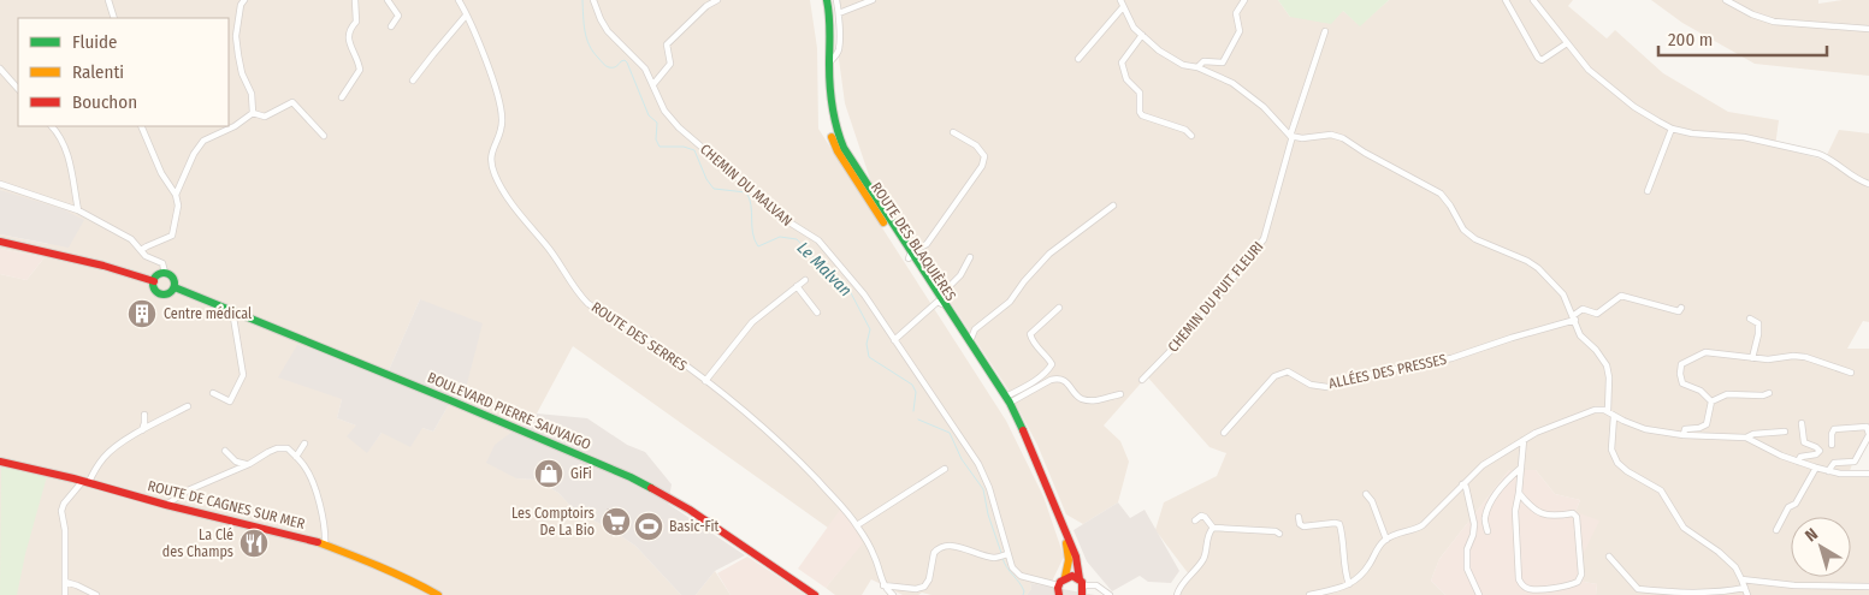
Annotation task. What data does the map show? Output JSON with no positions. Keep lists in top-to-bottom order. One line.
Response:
{"streets":{"main road":["ROUTE DES BLAQUIÈRES","BOULEVARD PIERRE SAUVAIGO","ROUTE DE CAGNES SUR MER"],"street":["CHEMIN DU MALVAN","CHEMIN DU PUIT FLEURI","ROUTE DES SERRES","ALLÉES DES PRESSES"]},"water":["Le Malvan"],"places":{"building":["Centre médical"],"shop":["GiFi"],"supermarket":["Les Comptoirs De La Bio"],"sports":["Basic-Fit"],"restaurant":["La Clé des Champs"]},"legend":["Fluide","Ralenti","Bouchon"],"scale_bar":"200 m","north":"top left"}
